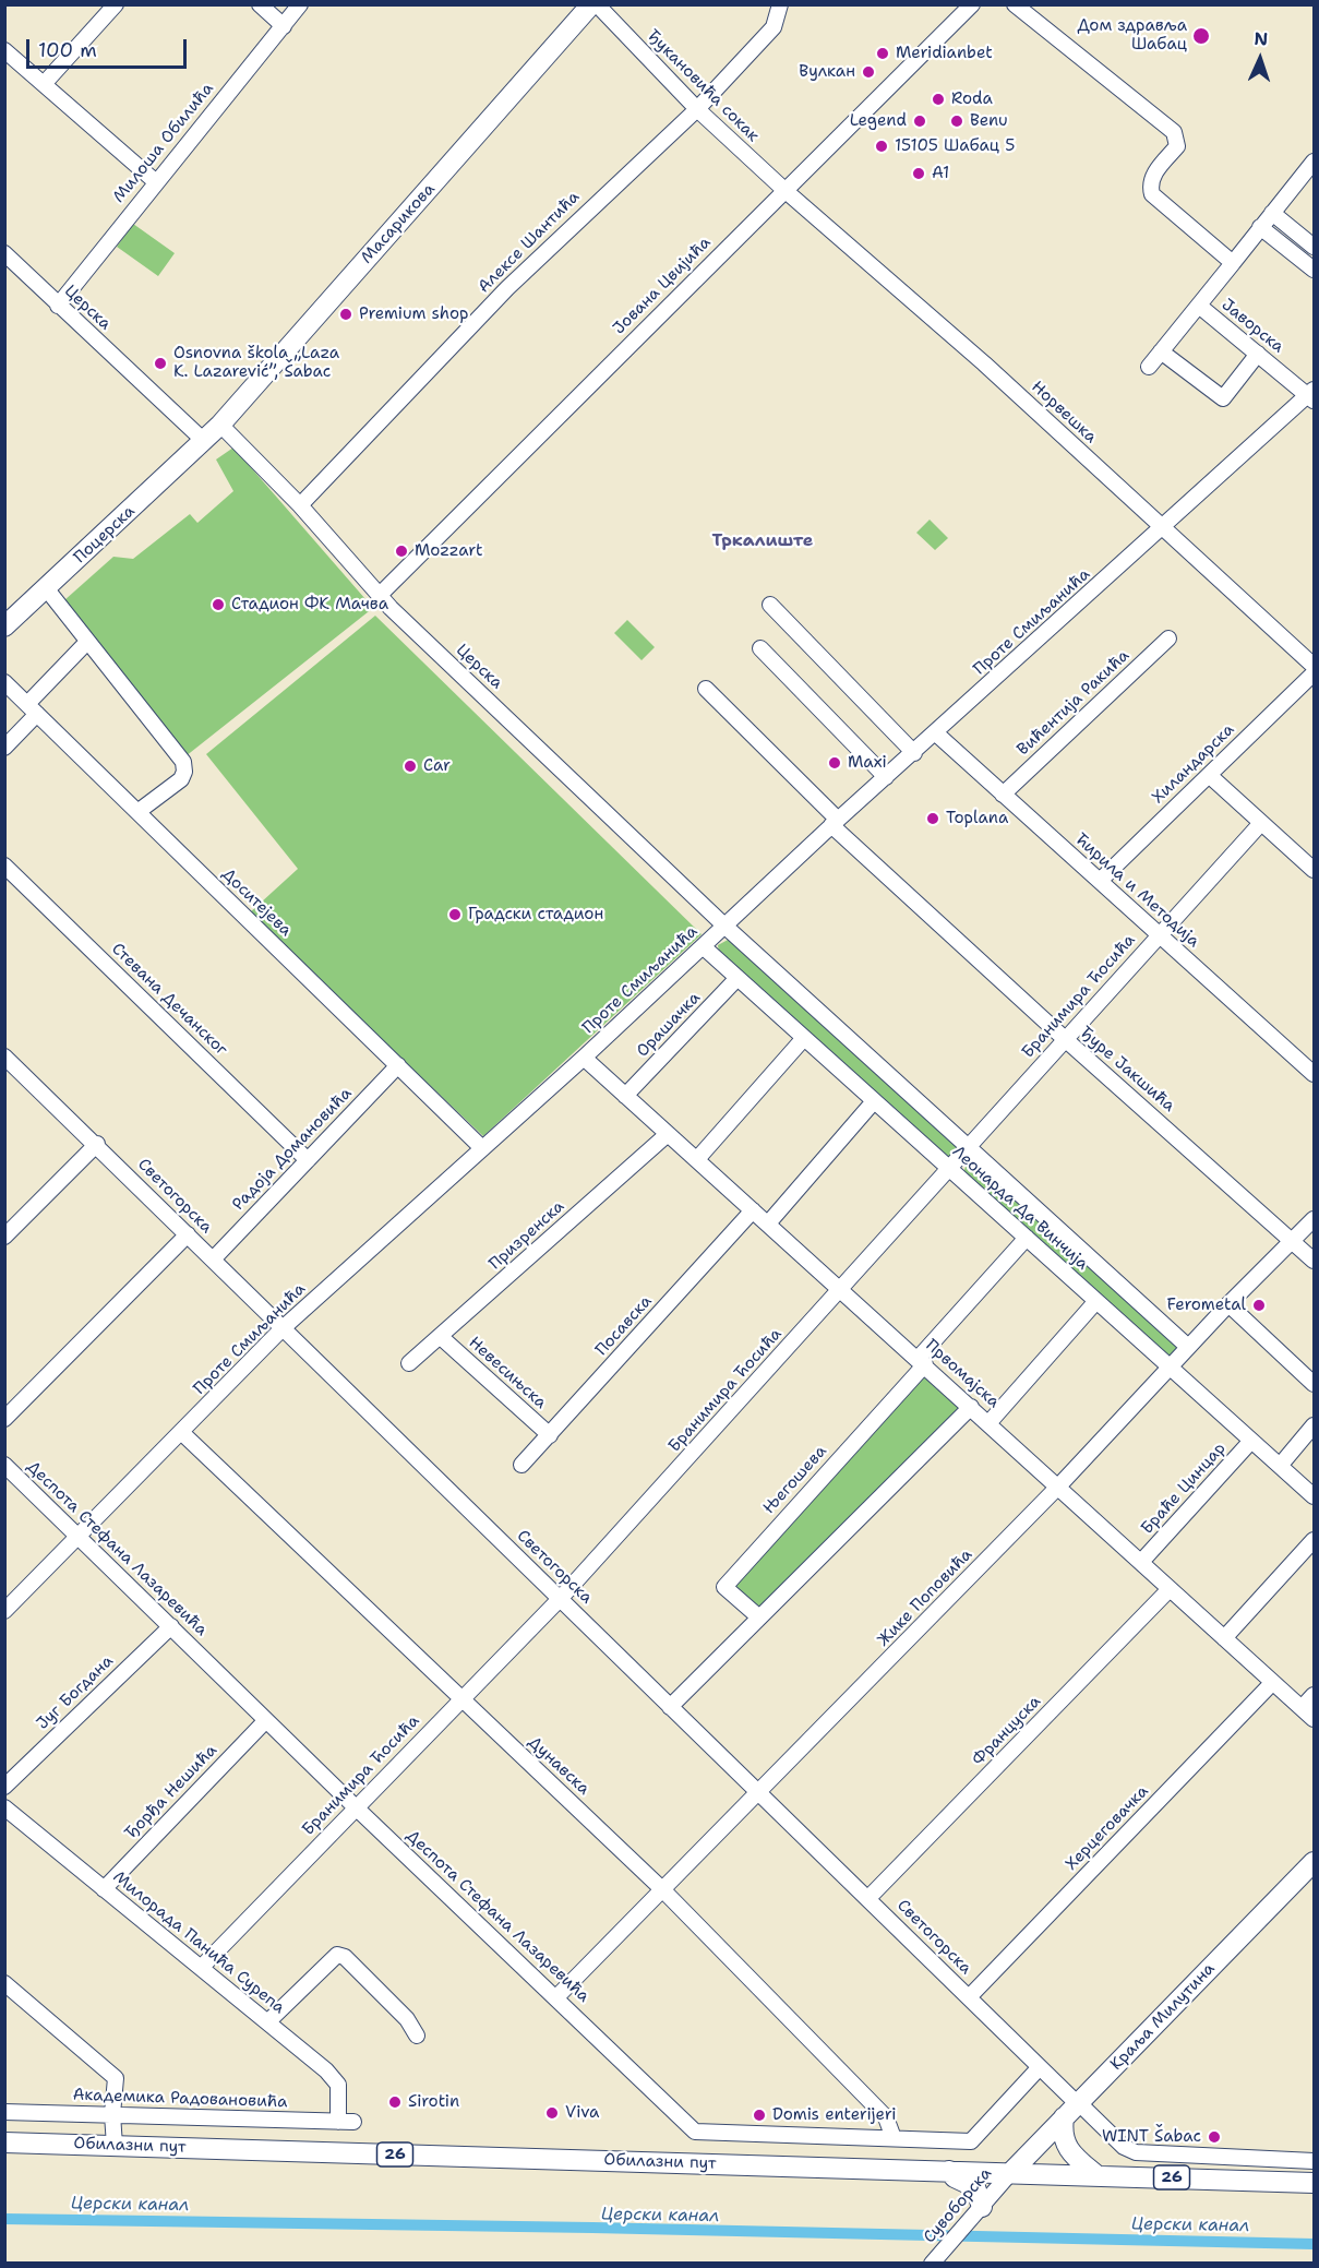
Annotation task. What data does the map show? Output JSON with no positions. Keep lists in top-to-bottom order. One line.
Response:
{"streets":{"main road":["Масарикова","Поцерска","Краља Милутина","Обилазни пут","26"],"street":["Ђукановића сокак","Милоша Обилића","Алексе Шантића","Јована Цвијића","Церска","Јаворска","Норвешка","Проте Смиљанића","Вићентија Ракића","Хиландарска","Ћирила и Методија","Доситејева","Бранимира Ћосића","Стевана Дечанског","Орашачка","Ђуре Јакшића","Радоја Домановића","Светогорска","Леонарда Да Винчија","Призренска","Посавска","Невесињска","Првомајска","Његошева","Браће Цинцар","Деспота Стефана Лазаревића","Жике Поповића","Југ Богдана","Француска","Дунавска","Ђорђа Нешића","Херцеговачка","Милорада Панића Сурепа","Академика Радовановића","Сувоборска"]},"crossings":[["Ђукановића сокак","Алексе Шантића"],["Ђукановића сокак","Јована Цвијића"],["Ђукановића сокак","Норвешка"],["Милоша Обилића","Церска"],["Масарикова","Церска"],["Масарикова","Поцерска"],["Алексе Шантића","Церска"],["Јована Цвијића","Церска"],["Јована Цвијића","Норвешка"],["Церска","Поцерска"],["Церска","Проте Смиљанића"],["Церска","Леонарда Да Винчија"],["Јаворска","Проте Смиљанића"],["Норвешка","Проте Смиљанића"],["Проте Смиљанића","Ћирила и Методија"],["Проте Смиљанића","Доситејева"],["Проте Смиљанића","Ђуре Јакшића"],["Проте Смиљанића","Светогорска"],["Проте Смиљанића","Леонарда Да Винчија"],["Проте Смиљанића","Првомајска"],["Проте Смиљанића","Деспота Стефана Лазаревића"],["Проте Смиљанића","Дунавска"],["Вићентија Ракића","Ћирила и Методија"],["Хиландарска","Ћирила и Методија"],["Ћирила и Методија","Бранимира Ћосића"],["Доситејева","Радоја Домановића"],["Бранимира Ћосића","Ђуре Јакшића"],["Бранимира Ћосића","Светогорска"],["Бранимира Ћосића","Леонарда Да Винчија"],["Бранимира Ћосића","Првомајска"],["Бранимира Ћосића","Деспота Стефана Лазаревића"],["Бранимира Ћосића","Дунавска"],["Бранимира Ћосића","Милорада Панића Сурепа"],["Стевана Дечанског","Радоја Домановића"],["Орашачка","Леонарда Да Винчија"],["Орашачка","Првомајска"],["Ђуре Јакшића","Жике Поповића"],["Радоја Домановића","Светогорска"],["Светогорска","Деспота Стефана Лазаревића"],["Светогорска","Жике Поповића"],["Светогорска","Француска"],["Светогорска","Херцеговачка"],["Светогорска","Краља Милутина"],["Леонарда Да Винчија","Браће Цинцар"],["Леонарда Да Винчија","Жике Поповића"],["Призренска","Невесињска"],["Призренска","Првомајска"],["Посавска","Невесињска"],["Посавска","Првомајска"],["Првомајска","Његошева"],["Првомајска","Браће Цинцар"],["Првомајска","Жике Поповића"],["Првомајска","Француска"],["Првомајска","Херцеговачка"],["Деспота Стефана Лазаревића","Жике Поповића"],["Деспота Стефана Лазаревића","Југ Богдана"],["Деспота Стефана Лазаревића","Дунавска"],["Деспота Стефана Лазаревића","Ђорђа Нешића"],["Жике Поповића","Дунавска"],["Ђорђа Нешића","Милорада Панића Сурепа"],["Милорада Панића Сурепа","Академика Радовановића"],["Краља Милутина","Обилазни пут"],["Краља Милутина","Сувоборска"],["Обилазни пут","Сувоборска"]],"districts":["Тркалиште"],"water":["Церски канал"],"places":["Дом здравља Шабац","Meridianbet","Вулкан","Roda","Legend","Benu","15105 Шабац 5","A1","Premium shop","Osnovna škola „Laza K. Lazarević”, Šabac","Mozzart","Стадион ФК Мачва","Maxi","Car","Toplana","Градски стадион","Ferometal","Sirotin","Viva","Domis enterijeri","WINT Šabac"],"scale_bar":"100 m","north":"top"}
